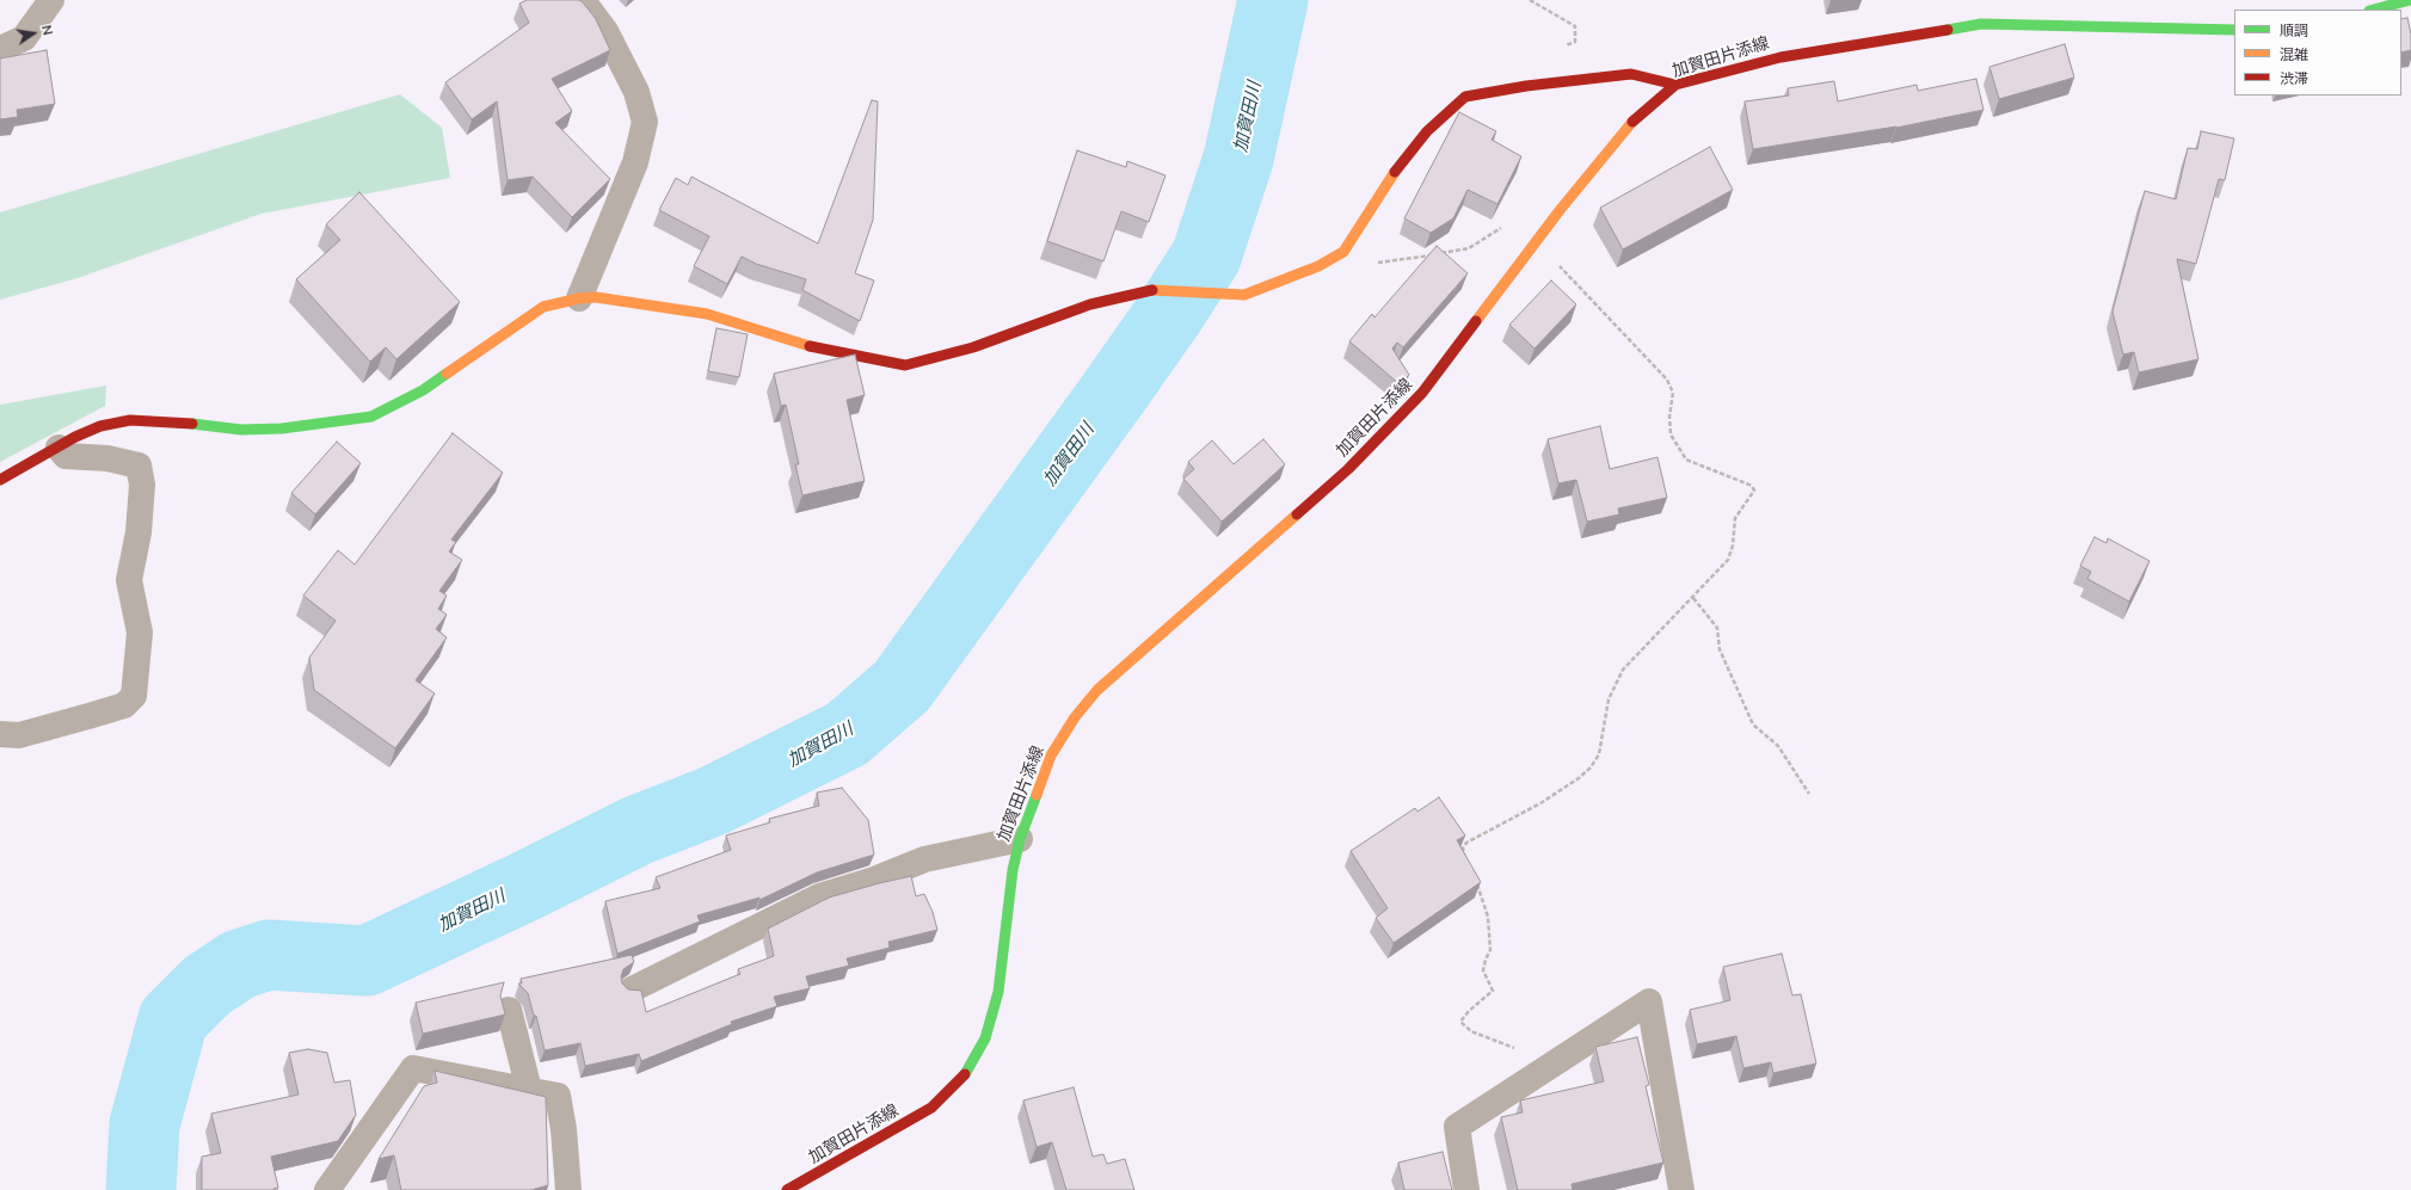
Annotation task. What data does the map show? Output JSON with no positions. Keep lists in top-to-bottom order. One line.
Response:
{"streets":{"main road":["加賀田片添線"]},"water":["加賀田川"],"legend":["順調","混雑","渋滞"],"north":"right"}
